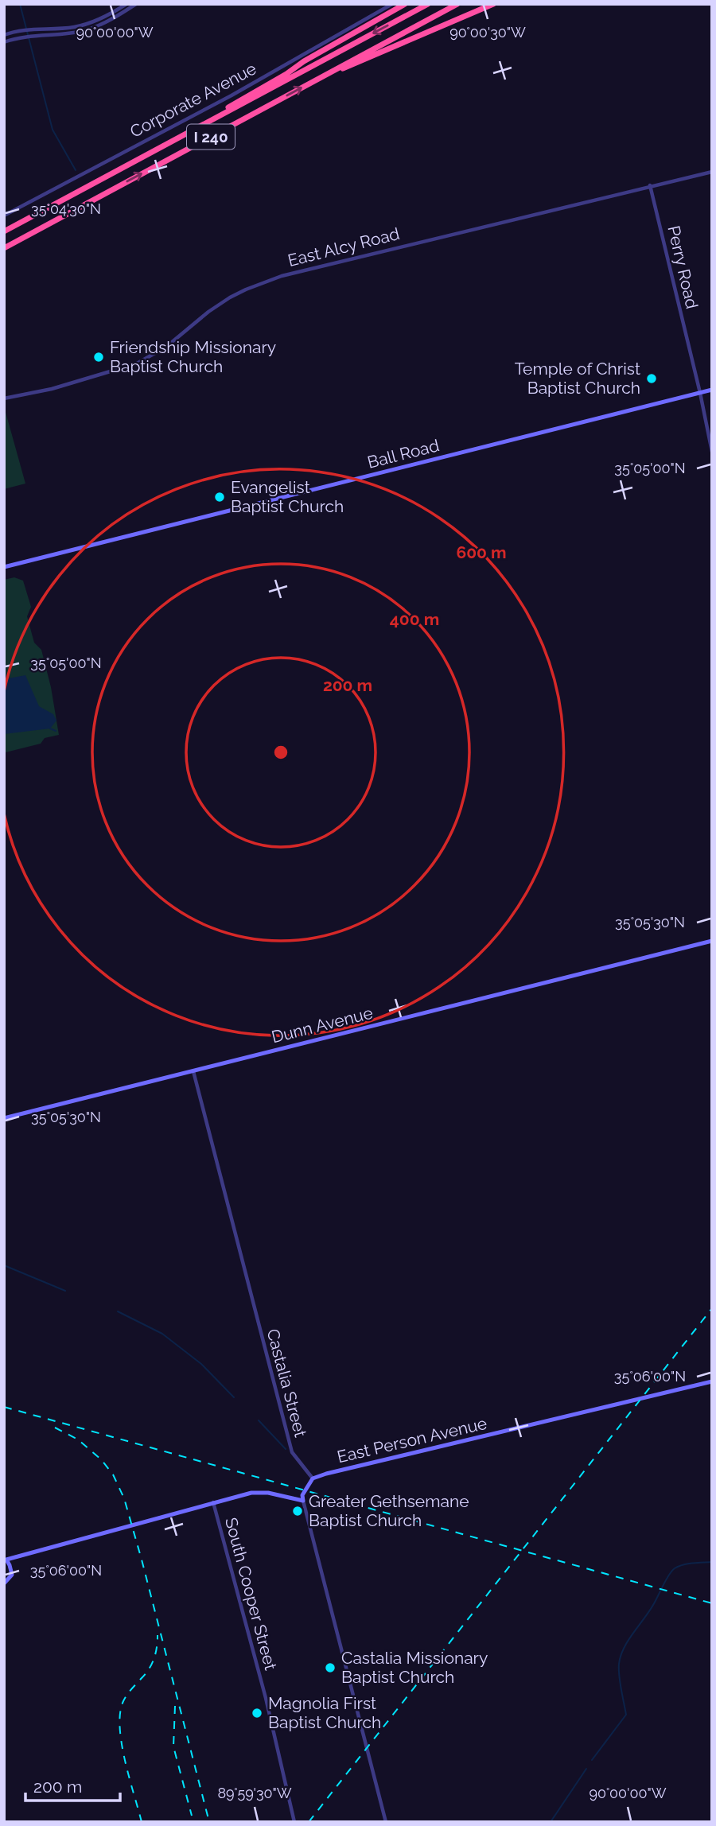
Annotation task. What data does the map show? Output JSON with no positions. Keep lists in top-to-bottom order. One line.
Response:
{"streets":{"highway":["I 240"],"main road":["Ball Road","Dunn Avenue","East Person Avenue"],"street":["Corporate Avenue","East Alcy Road","Perry Road","Castalia Street","South Cooper Street"]},"crossings":[["East Alcy Road","Perry Road"],["Perry Road","Ball Road"],["Dunn Avenue","Castalia Street"],["Castalia Street","East Person Avenue"]],"places":["Friendship Missionary Baptist Church","Temple of Christ Baptist Church","Evangelist Baptist Church","Greater Gethsemane Baptist Church","Castalia Missionary Baptist Church","Magnolia First Baptist Church"],"scale_bar":"200 m","coordinates":["90°00'00\"W","90°00'30\"W","35°04'30\"N","35°05'00\"N","35°05'30\"N","35°06'00\"N","89°59'30\"W"],"rings":["600 m","400 m","200 m"]}
